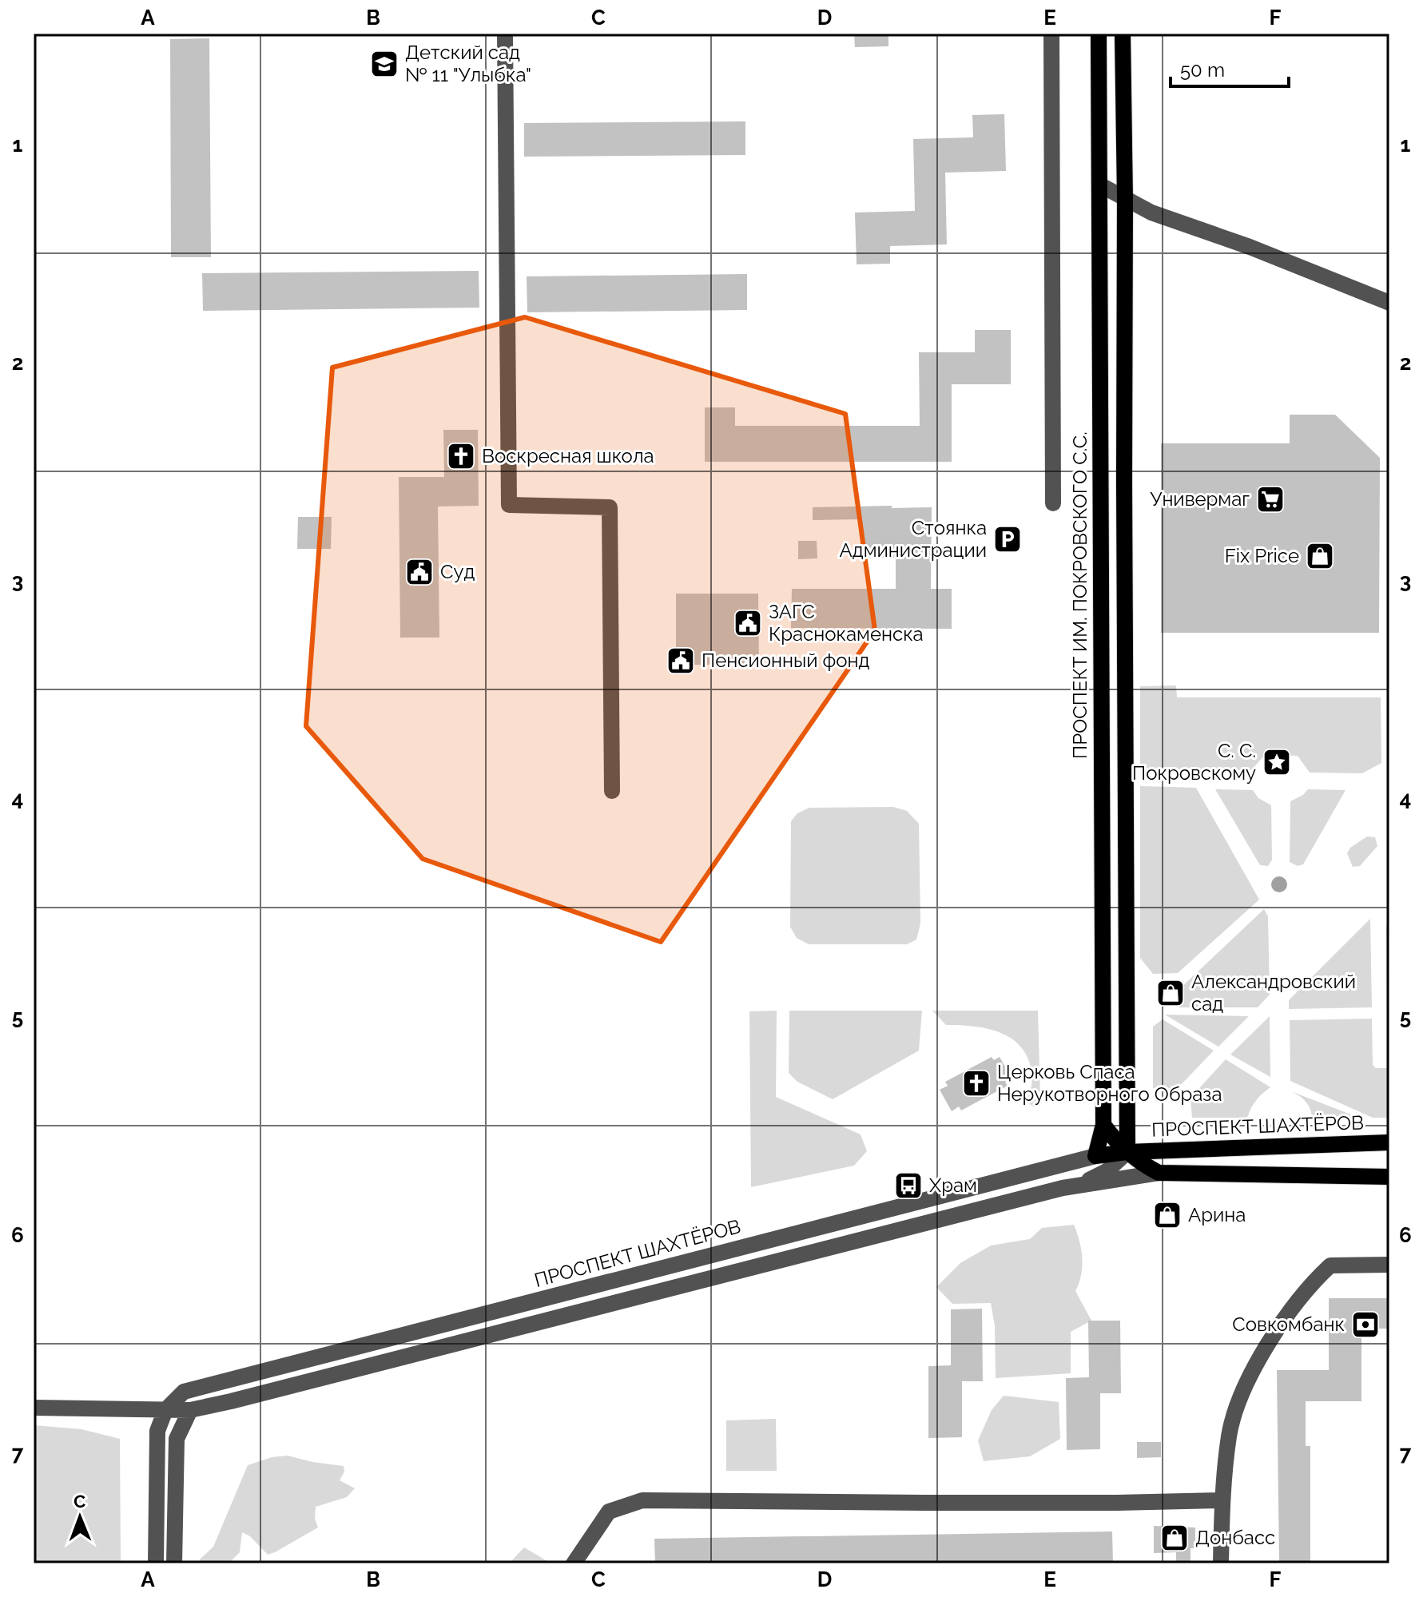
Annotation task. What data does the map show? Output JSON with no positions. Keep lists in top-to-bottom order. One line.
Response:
{"streets":{"main road":["ПРОСПЕКТ ИМ. ПОКРОВСКОГО С.С.","ПРОСПЕКТ ШАХТЁРОВ"]},"crossings":[["ПРОСПЕКТ ИМ. ПОКРОВСКОГО С.С.","ПРОСПЕКТ ШАХТЁРОВ"]],"places":{"school or university":["Детский сад № 11 \"Улыбка\""],"church":["Воскресная школа","Церковь Спаса Нерукотворного Образа"],"supermarket":["Универмаг"],"parking":["Стоянка Администрации"],"shop":["Fix Price","Александровский сад","Арина","Донбасс"],"public building":["Суд","ЗАГС Краснокаменска","Пенсионный фонд"],"place":["С. С. Покровскому"],"bus stop":["Храм"],"bank":["Совкомбанк"]},"scale_bar":"50 m","north":"top","grid":{"columns":["A","B","C","D","E","F"],"rows":["1","2","3","4","5","6","7"]}}
